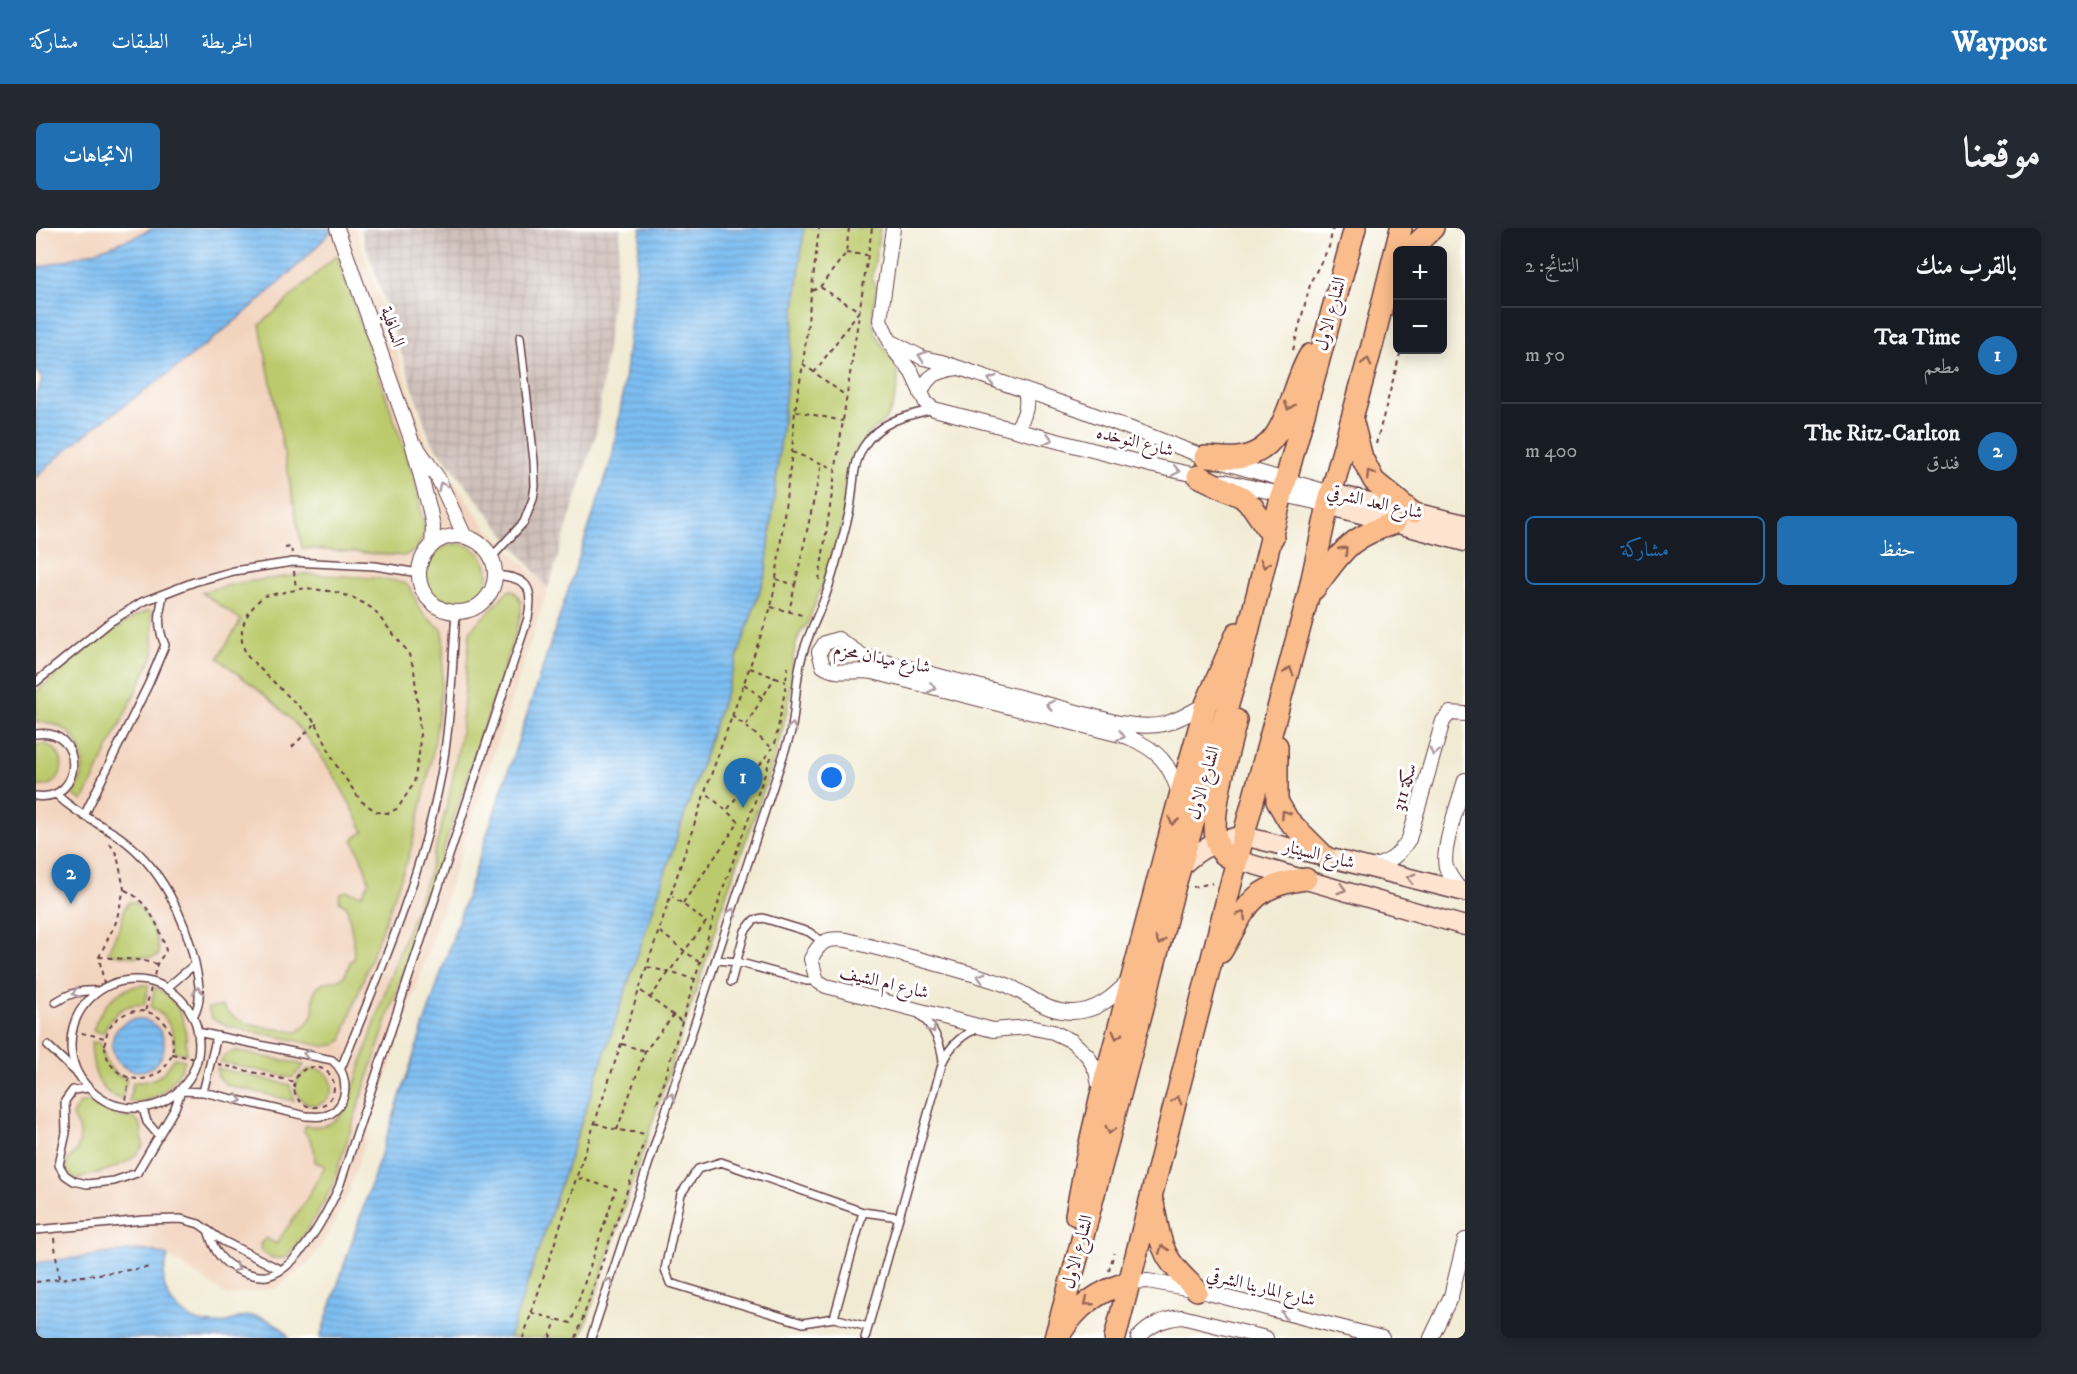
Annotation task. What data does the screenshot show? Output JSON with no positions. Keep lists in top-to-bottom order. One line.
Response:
{"streets":{"main road":["الشارع الاول"],"street":["السافلية","شارع النوخده","شارع العد الشرقي","شارع ميدان محزم","سكة 311","شارع السينار","شارع ام الشيف","شارع المارينا الشرقي"]},"crossings":[["الشارع الاول","شارع النوخده"],["الشارع الاول","شارع العد الشرقي"],["الشارع الاول","شارع السينار"],["شارع النوخده","شارع العد الشرقي"],["سكة 311","شارع السينار"]],"one_way":["سكة 311"],"page":{"header":"Waypost","nav":["الخريطة","الطبقات","مشاركة"],"title":"موقعنا","buttons":["الاتجاهات",["حفظ","مشاركة"]],"heading":["بالقرب منك","النتائج: 2"],"map_buttons":["+","−"],"list":[{"mark":"1","name":"Tea Time","note":"مطعم","value":"50 m"},{"mark":"2","name":"The Ritz-Carlton","note":"فندق","value":"400 m"}],"pins":["1","2"]}}
